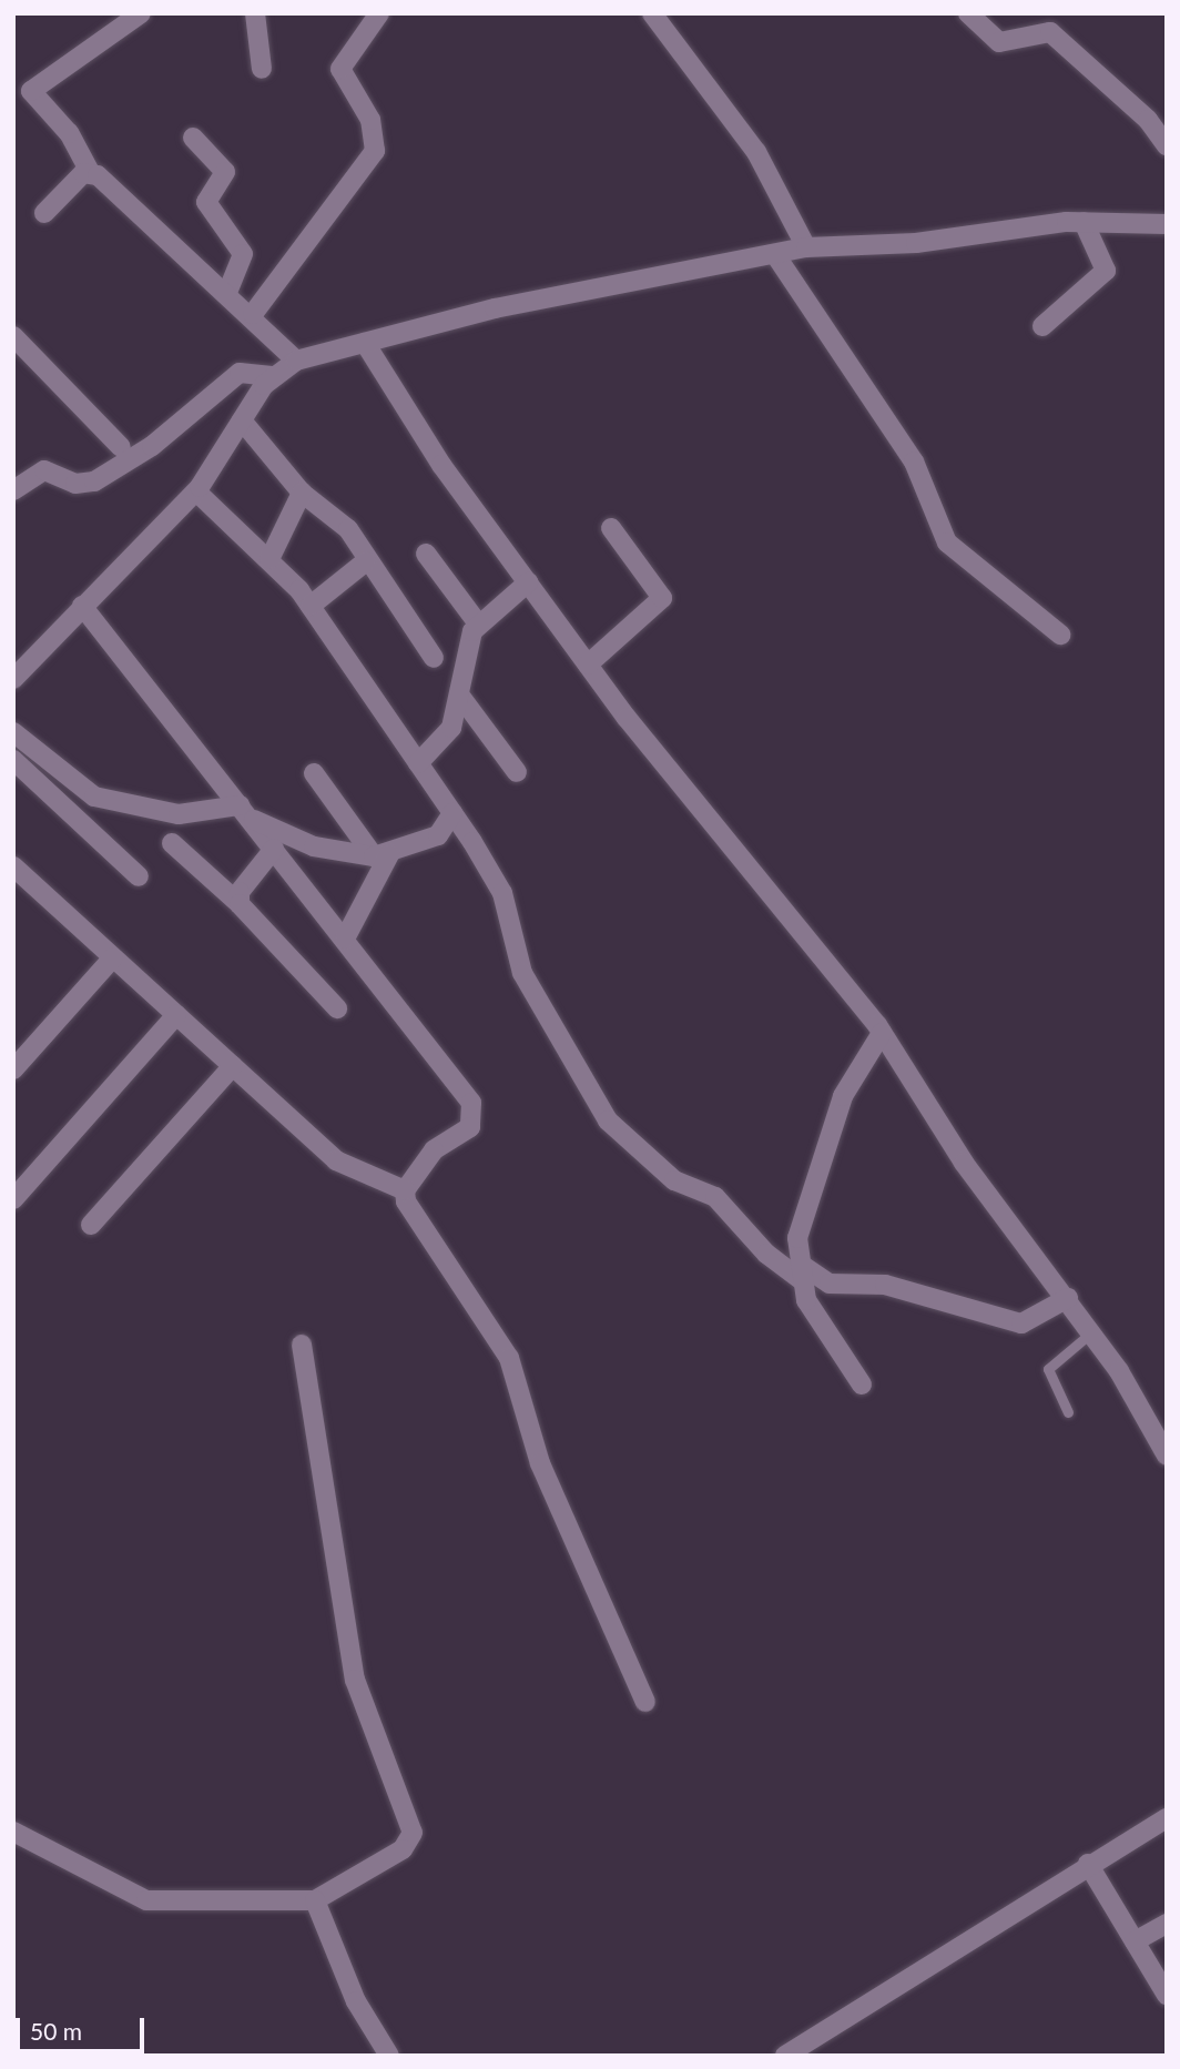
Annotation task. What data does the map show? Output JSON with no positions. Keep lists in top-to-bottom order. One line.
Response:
{"scale_bar":"50 m"}
